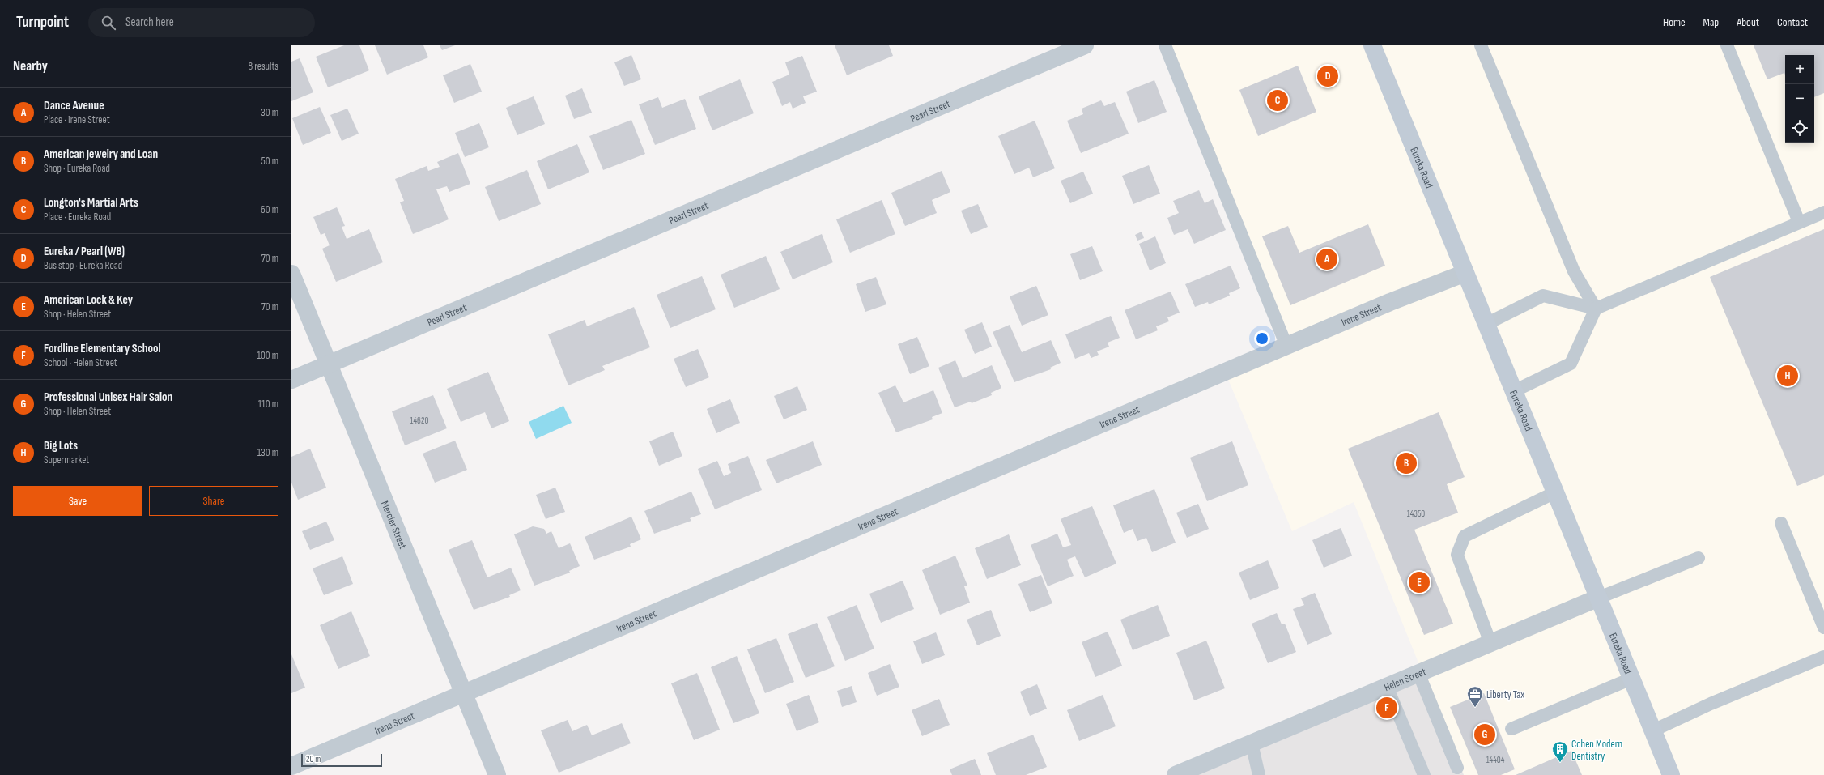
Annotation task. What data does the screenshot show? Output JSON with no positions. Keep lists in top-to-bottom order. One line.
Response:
{"streets":{"main road":["Eureka Road"],"street":["Pearl Street","Irene Street","Mercier Street","Helen Street"]},"crossings":[["Pearl Street","Mercier Street"],["Eureka Road","Irene Street"],["Eureka Road","Helen Street"],["Irene Street","Mercier Street"]],"places":{"office":["Liberty Tax"],"building":["Cohen Modern Dentistry"]},"house_numbers":["14620","14350","14404"],"scale_bar":"20 m","page":{"header":"Turnpoint","search":"Search here","nav":["Home","Map","About","Contact"],"heading":["Nearby","8 results"],"map_buttons":["+","−"],"pins":["D","C","A","H","B","E","F","G"],"list":[{"mark":"A","name":"Dance Avenue","note":"Place · Irene Street","value":"30 m"},{"mark":"B","name":"American Jewelry and Loan","note":"Shop · Eureka Road","value":"50 m"},{"mark":"C","name":"Longton's Martial Arts","note":"Place · Eureka Road","value":"60 m"},{"mark":"D","name":"Eureka / Pearl (WB)","note":"Bus stop · Eureka Road","value":"70 m"},{"mark":"E","name":"American Lock & Key","note":"Shop · Helen Street","value":"70 m"},{"mark":"F","name":"Fordline Elementary School","note":"School · Helen Street","value":"100 m"},{"mark":"G","name":"Professional Unisex Hair Salon","note":"Shop · Helen Street","value":"110 m"},{"mark":"H","name":"Big Lots","note":"Supermarket","value":"130 m"}],"buttons":["Save","Share"],"scale":"20 m"}}
